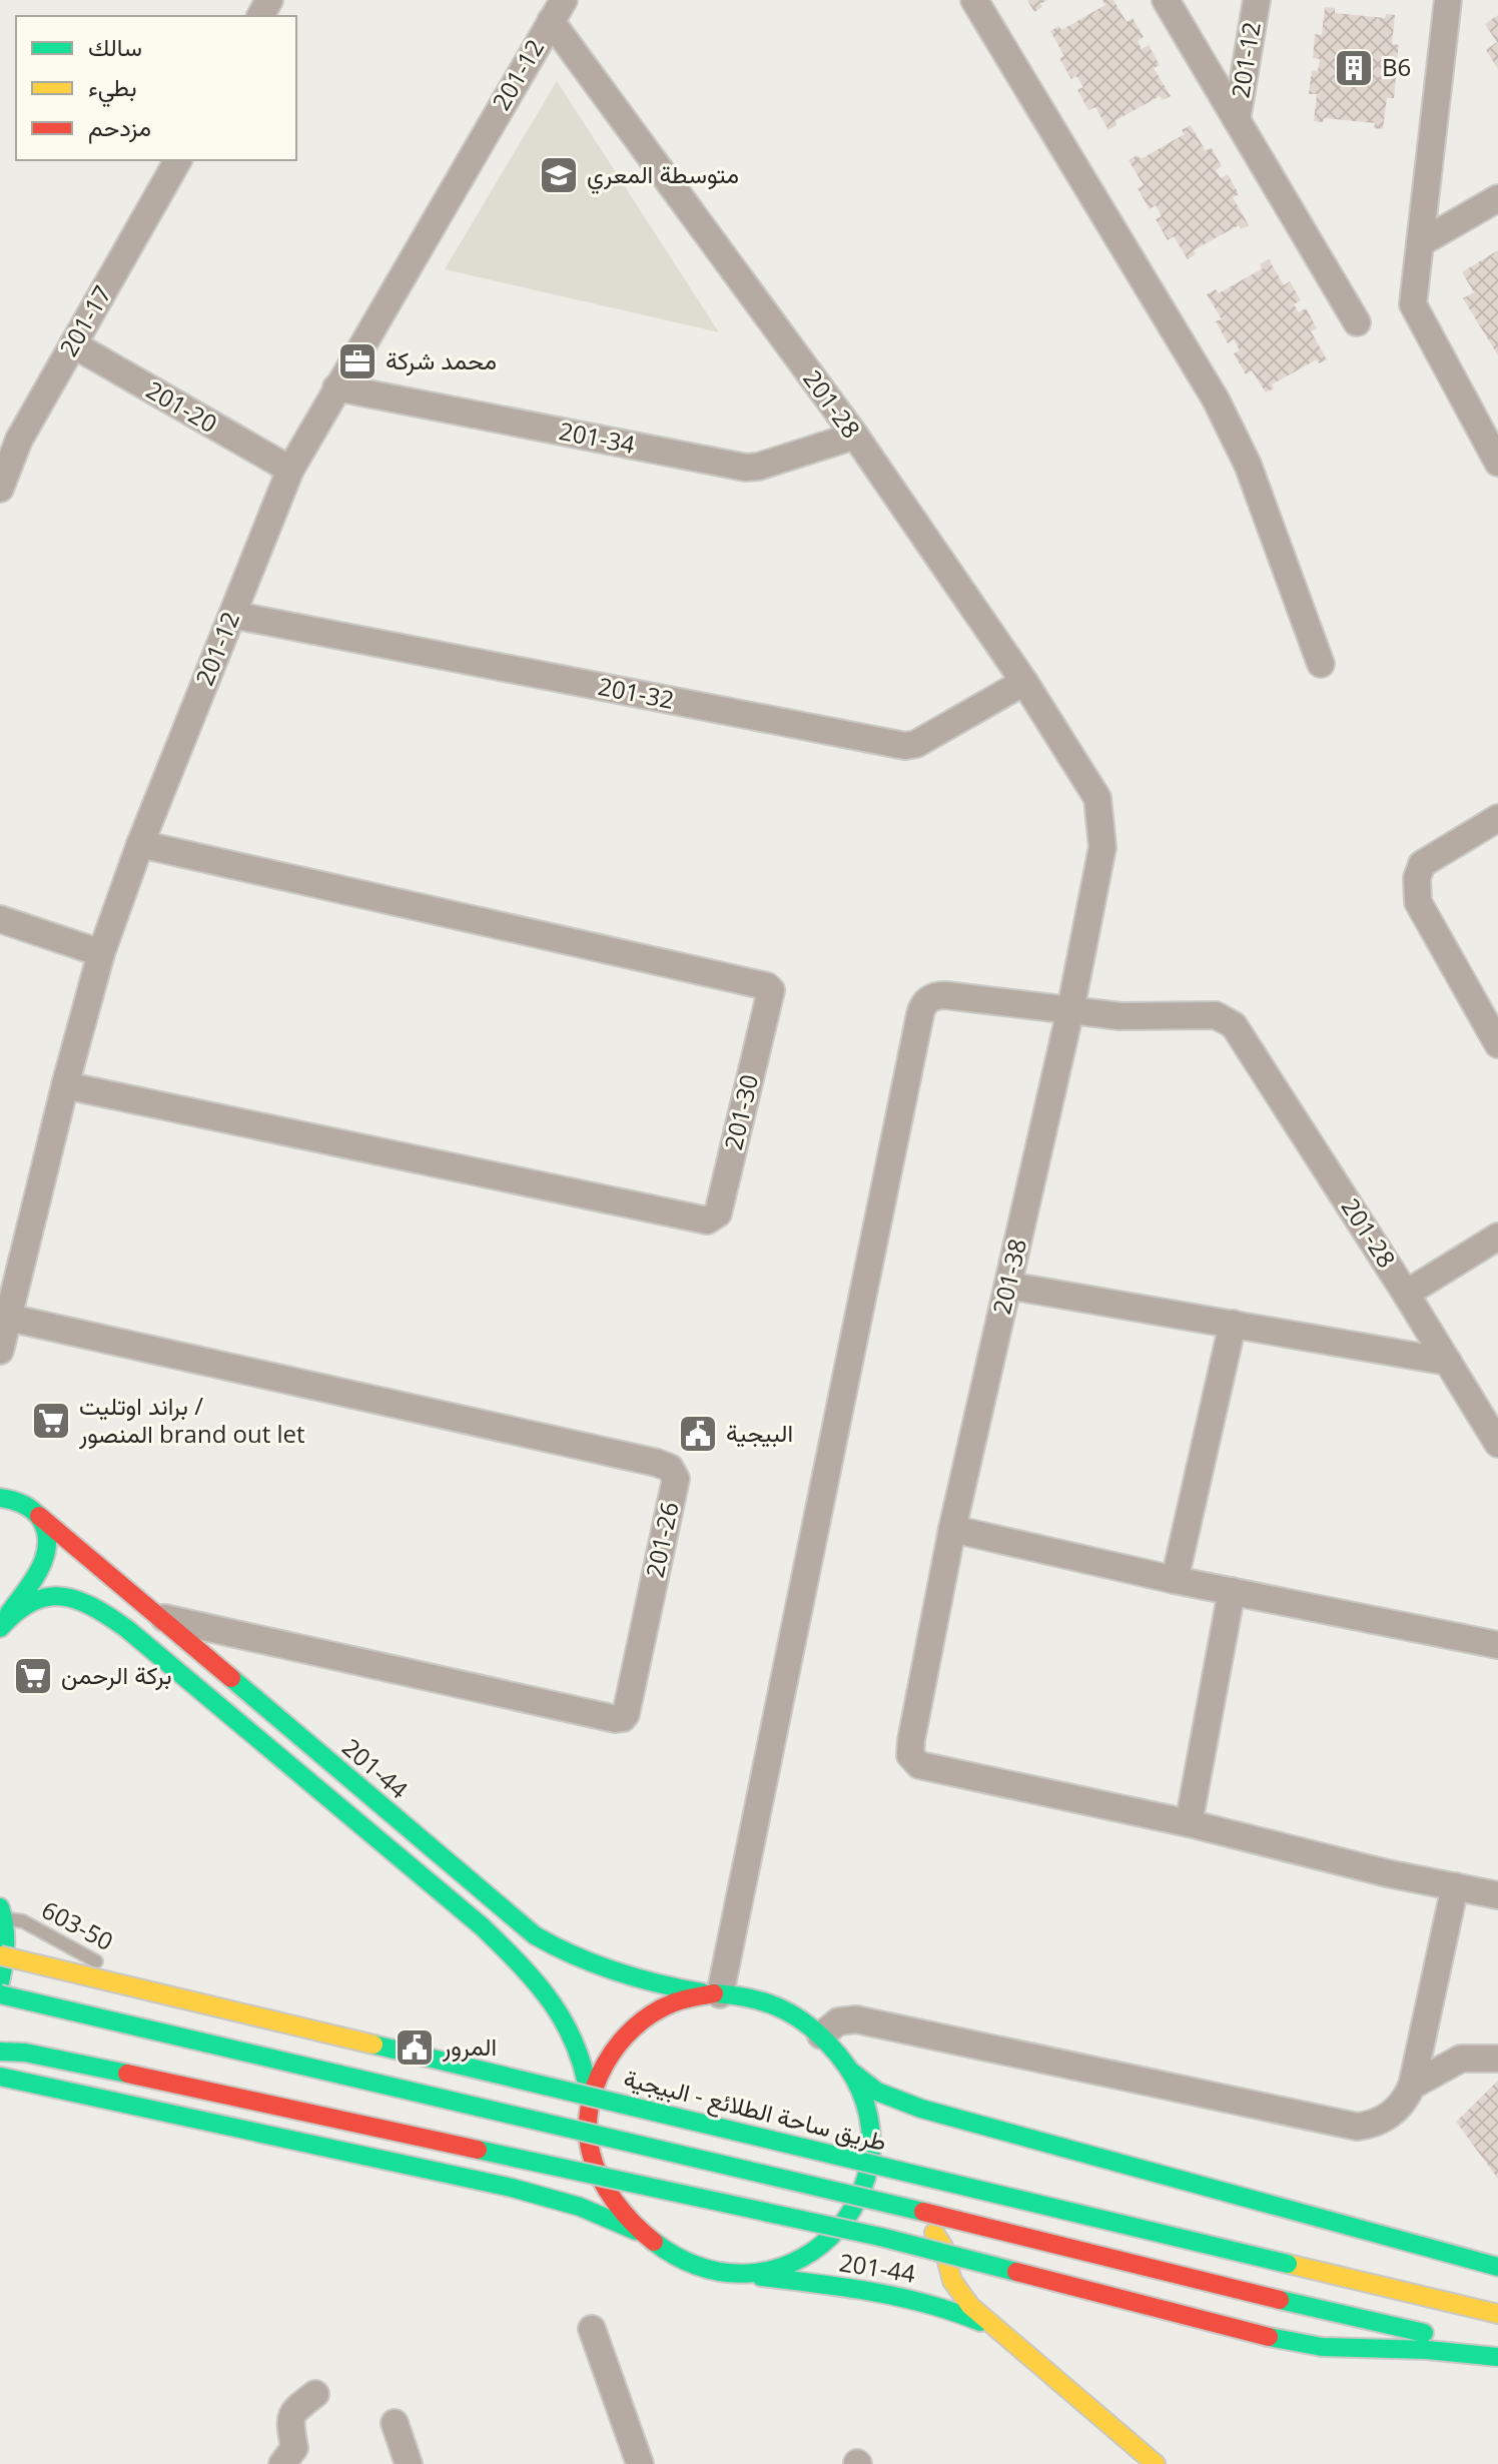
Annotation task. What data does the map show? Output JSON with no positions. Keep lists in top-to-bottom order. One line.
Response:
{"streets":{"main road":["201-44","طريق ساحة الطلائع - البيجية"],"street":["201-12","201-17","201-28","201-20","201-34","201-32","201-30","201-38","201-26"],"lane":["603-50"]},"crossings":[["201-12","201-28"],["201-12","201-20"],["201-12","201-34"],["201-12","201-32"],["201-12","201-30"],["201-12","201-26"],["201-17","201-20"],["201-28","201-34"],["201-28","201-32"],["201-28","201-38"],["201-26","201-44"]],"places":{"building":["B6"],"school or university":["متوسطة المعري"],"office":["محمد شركة"],"supermarket":["براند اوتليت / المنصور brand out let","بركة الرحمن"],"public building":["البيجية","المرور"]},"legend":["سالك","بطيء","مزدحم"]}
